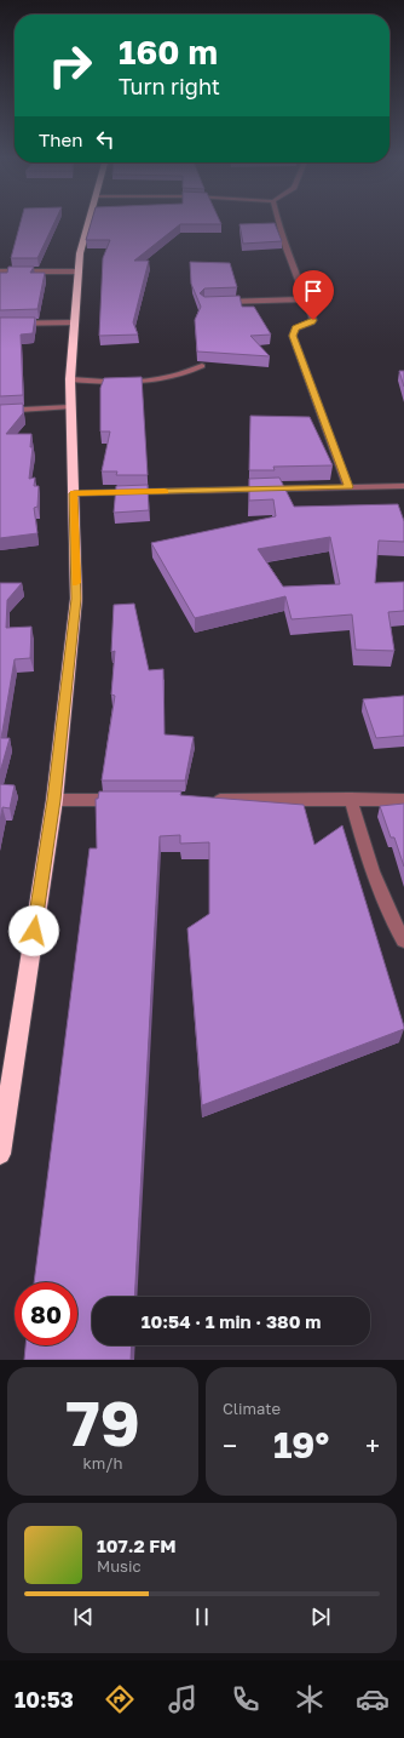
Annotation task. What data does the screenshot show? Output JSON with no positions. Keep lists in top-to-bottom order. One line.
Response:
{"page":{"turn":["160 m","Turn right"],"then":"Then","limit":"80","trip":"10:54 · 1 min · 380 m","tile":[["79","km/h"],"Climate"],"heat":["−","19°","+"],"song":["107.2 FM","Music"],"tabs":"10:53"}}
